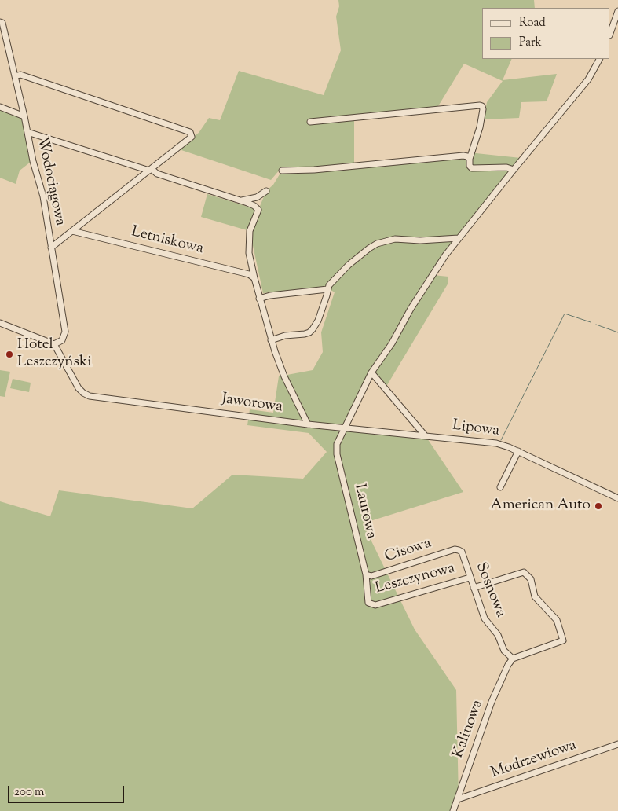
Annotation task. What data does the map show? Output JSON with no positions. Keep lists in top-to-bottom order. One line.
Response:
{"streets":{"street":["Wodociągowa","Letniskowa","Jaworowa","Lipowa","Laurowa","Cisowa","Leszczynowa","Sosnowa","Kalinowa","Modrzewiowa"]},"crossings":[["Wodociągowa","Jaworowa"],["Jaworowa","Lipowa"],["Jaworowa","Laurowa"],["Laurowa","Cisowa"],["Laurowa","Leszczynowa"],["Cisowa","Sosnowa"],["Leszczynowa","Sosnowa"],["Sosnowa","Kalinowa"],["Kalinowa","Modrzewiowa"]],"places":["Hotel Leszczyński","American Auto"],"legend":["Road","Park"],"scale_bar":"200 m"}
